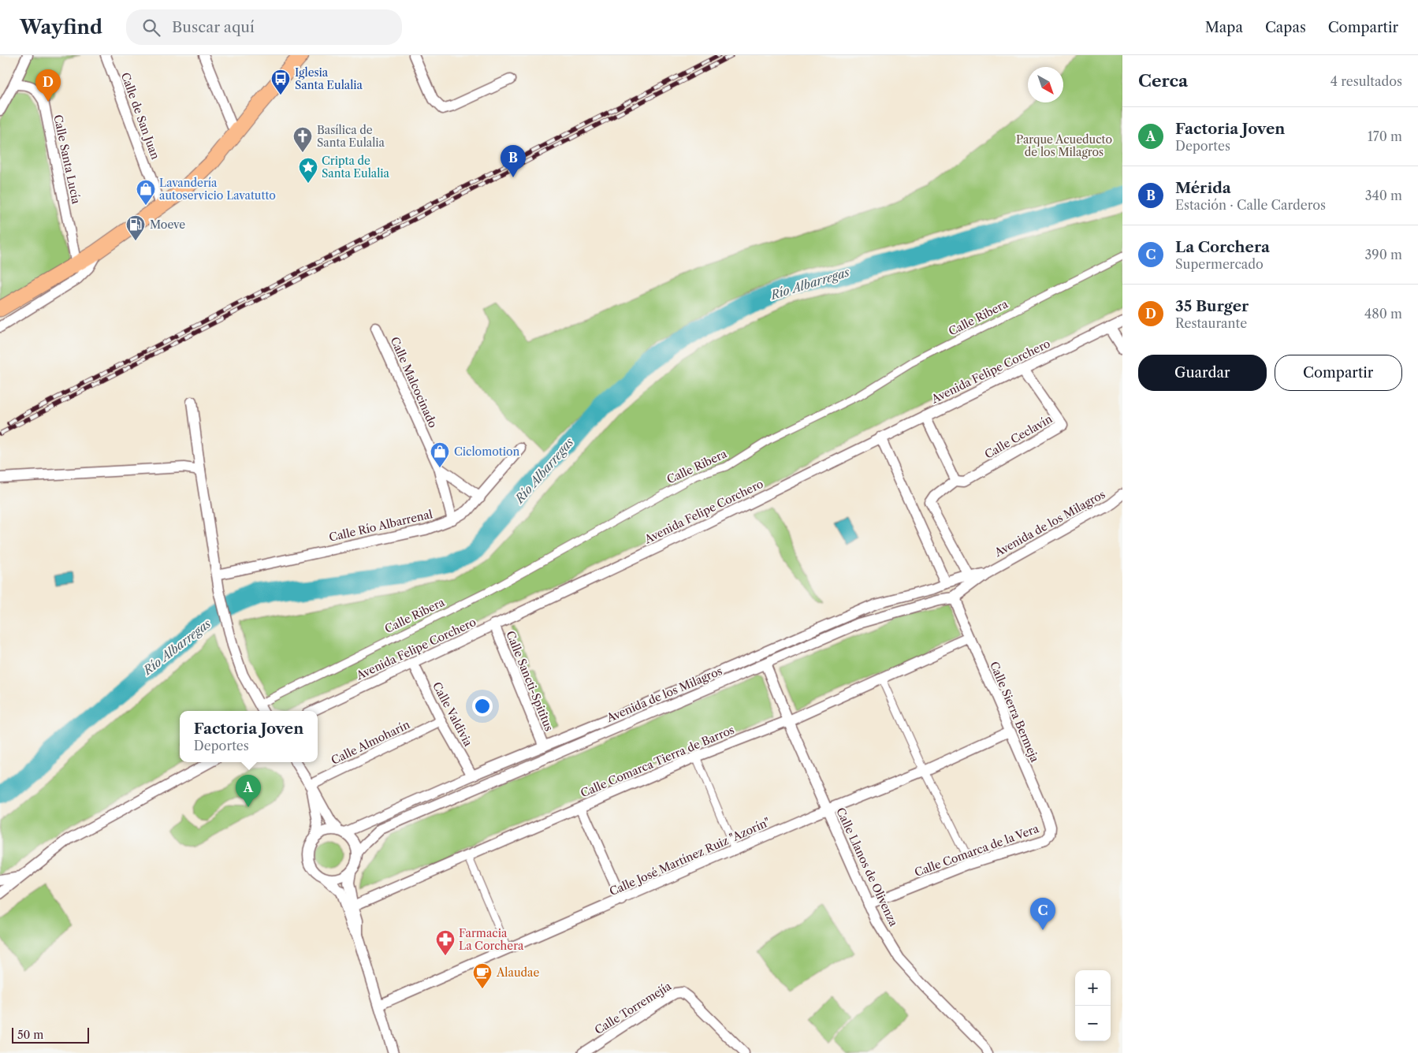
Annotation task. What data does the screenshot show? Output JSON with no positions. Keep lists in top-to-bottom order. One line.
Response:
{"streets":{"street":["Calle de San Juan","Calle Santa Lucía","Calle Ribera","Avenida Felipe Corchero","Calle Malcocinado","Calle Ceclavín","Avenida de los Milagros","Calle Río Albarrenal","Calle Sancti-Spititus","Calle Sierra Bermeja","Calle Valdivia","Calle Almoharín","Calle Comarca Tierra de Barros","Calle Comarca de la Vera","Calle José Martínez Ruiz \"Azorín\"","Calle Llanos de Olivenza","Calle Torremejía"]},"crossings":[["Avenida Felipe Corchero","Calle Ceclavín"],["Avenida Felipe Corchero","Calle Sancti-Spititus"],["Avenida Felipe Corchero","Calle Valdivia"],["Calle Malcocinado","Calle Río Albarrenal"],["Calle Ceclavín","Avenida de los Milagros"],["Avenida de los Milagros","Calle Sancti-Spititus"],["Avenida de los Milagros","Calle Sierra Bermeja"],["Avenida de los Milagros","Calle Valdivia"],["Avenida de los Milagros","Calle Llanos de Olivenza"],["Calle Sierra Bermeja","Calle Comarca Tierra de Barros"],["Calle Sierra Bermeja","Calle Comarca de la Vera"],["Calle Sierra Bermeja","Calle José Martínez Ruiz \"Azorín\""],["Calle Valdivia","Calle Almoharín"],["Calle Comarca Tierra de Barros","Calle Llanos de Olivenza"],["Calle Comarca de la Vera","Calle Llanos de Olivenza"],["Calle José Martínez Ruiz \"Azorín\"","Calle Llanos de Olivenza"]],"water":["Río Albarregas"],"parks":["Parque Acueducto de los Milagros"],"places":{"bus stop":["Iglesia Santa Eulalia"],"church":["Basílica de Santa Eulalia"],"place":["Cripta de Santa Eulalia"],"shop":["Lavandería autoservicio Lavatutto","Ciclomotion"],"fuel station":["Moeve"],"pharmacy":["Farmacia La Corchera"],"cafe":["Alaudae"]},"scale_bar":"50 m","north":"bottom right","page":{"header":"Wayfind","search":"Buscar aquí","nav":["Mapa","Capas","Compartir"],"heading":["Cerca","4 resultados"],"pins":["D","B","A","C"],"list":[{"mark":"A","name":"Factoria Joven","note":"Deportes","value":"170 m"},{"mark":"B","name":"Mérida","note":"Estación · Calle Carderos","value":"340 m"},{"mark":"C","name":"La Corchera","note":"Supermercado","value":"390 m"},{"mark":"D","name":"35 Burger","note":"Restaurante","value":"480 m"}],"buttons":["Guardar","Compartir"],"popup":["Factoria Joven","Deportes"],"map_buttons":["+","−"],"scale":"50 m"}}
